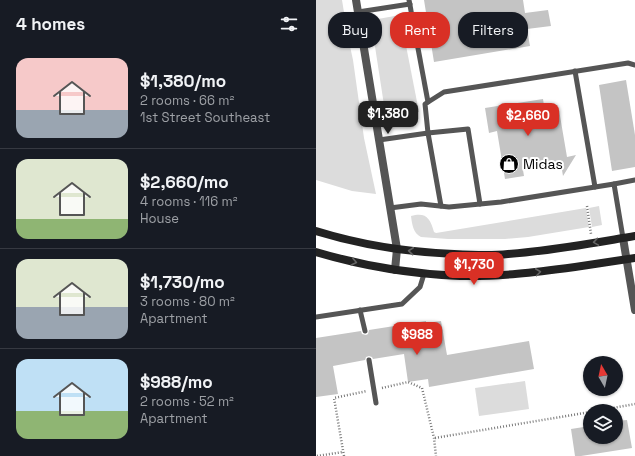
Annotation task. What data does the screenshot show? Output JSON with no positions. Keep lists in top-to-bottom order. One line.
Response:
{"places":{"shop":["Midas"]},"north":"top","page":{"heading":"4 homes","chip":["Buy","Rent","Filters"],"list":[{"name":"$1,380/mo","note":"2 rooms · 66 m² · 1st Street Southeast"},{"name":"$2,660/mo","note":"4 rooms · 116 m² · House"},{"name":"$1,730/mo","note":"3 rooms · 80 m² · Apartment"},{"name":"$988/mo","note":"2 rooms · 52 m² · Apartment"}],"price":["$1,380","$2,660","$1,730","$988"]}}
